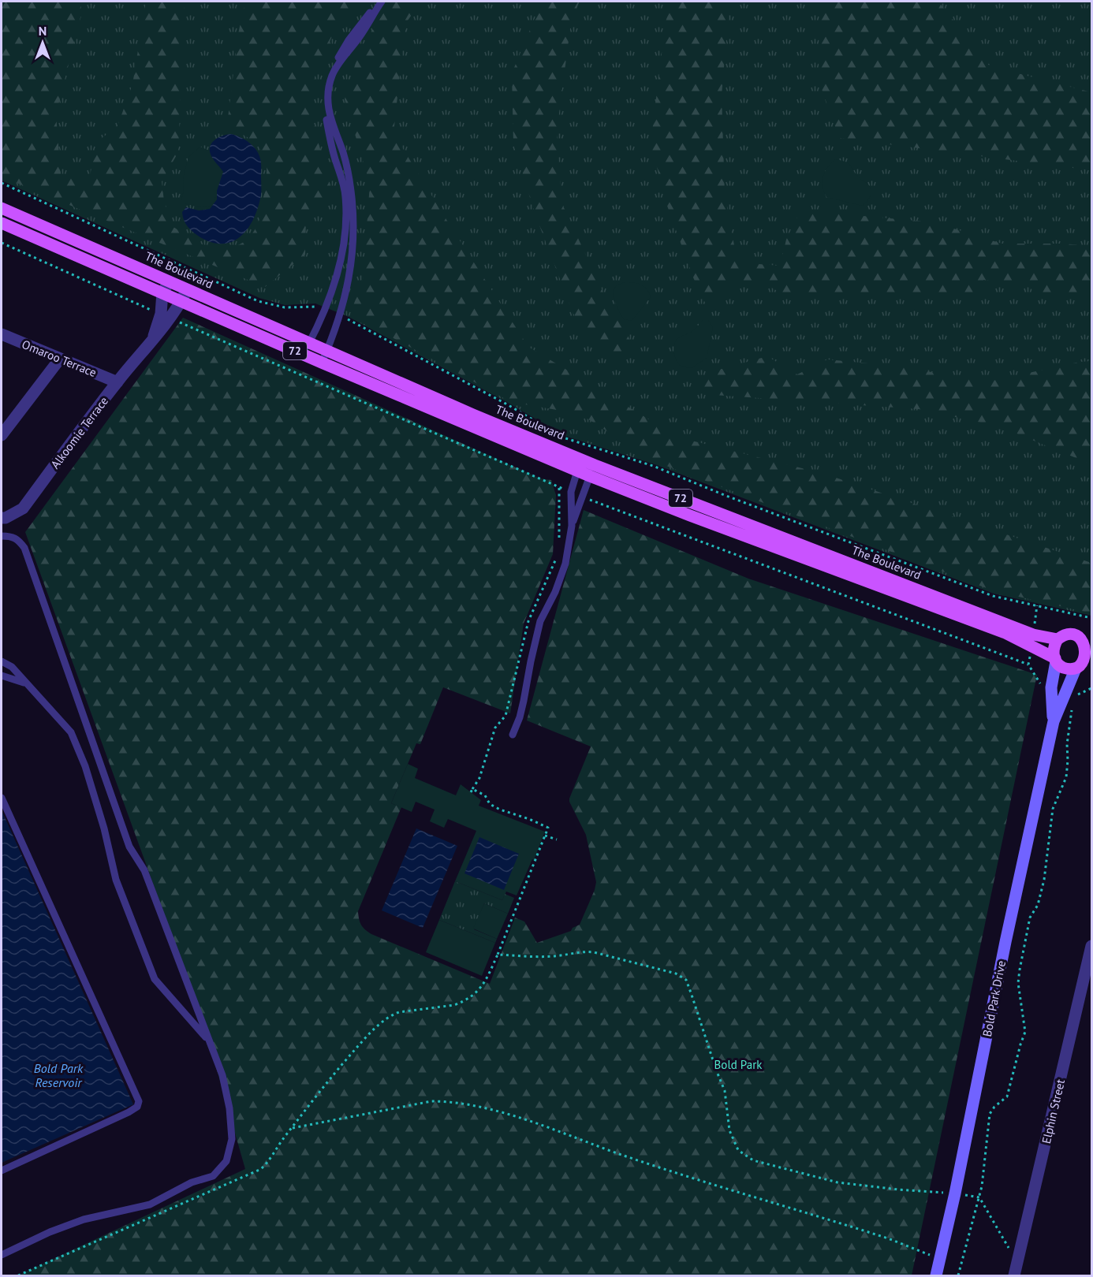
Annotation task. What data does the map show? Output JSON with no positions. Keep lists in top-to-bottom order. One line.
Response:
{"streets":{"main road":["The Boulevard","72"],"street":["Omaroo Terrace","Alkoomie Terrace","Bold Park Drive","Elphin Street"]},"crossings":[["The Boulevard","Alkoomie Terrace"],["The Boulevard","Bold Park Drive"],["Omaroo Terrace","Alkoomie Terrace"]],"water":["Bold Park Reservoir"],"parks":["Bold Park"],"north":"top"}
